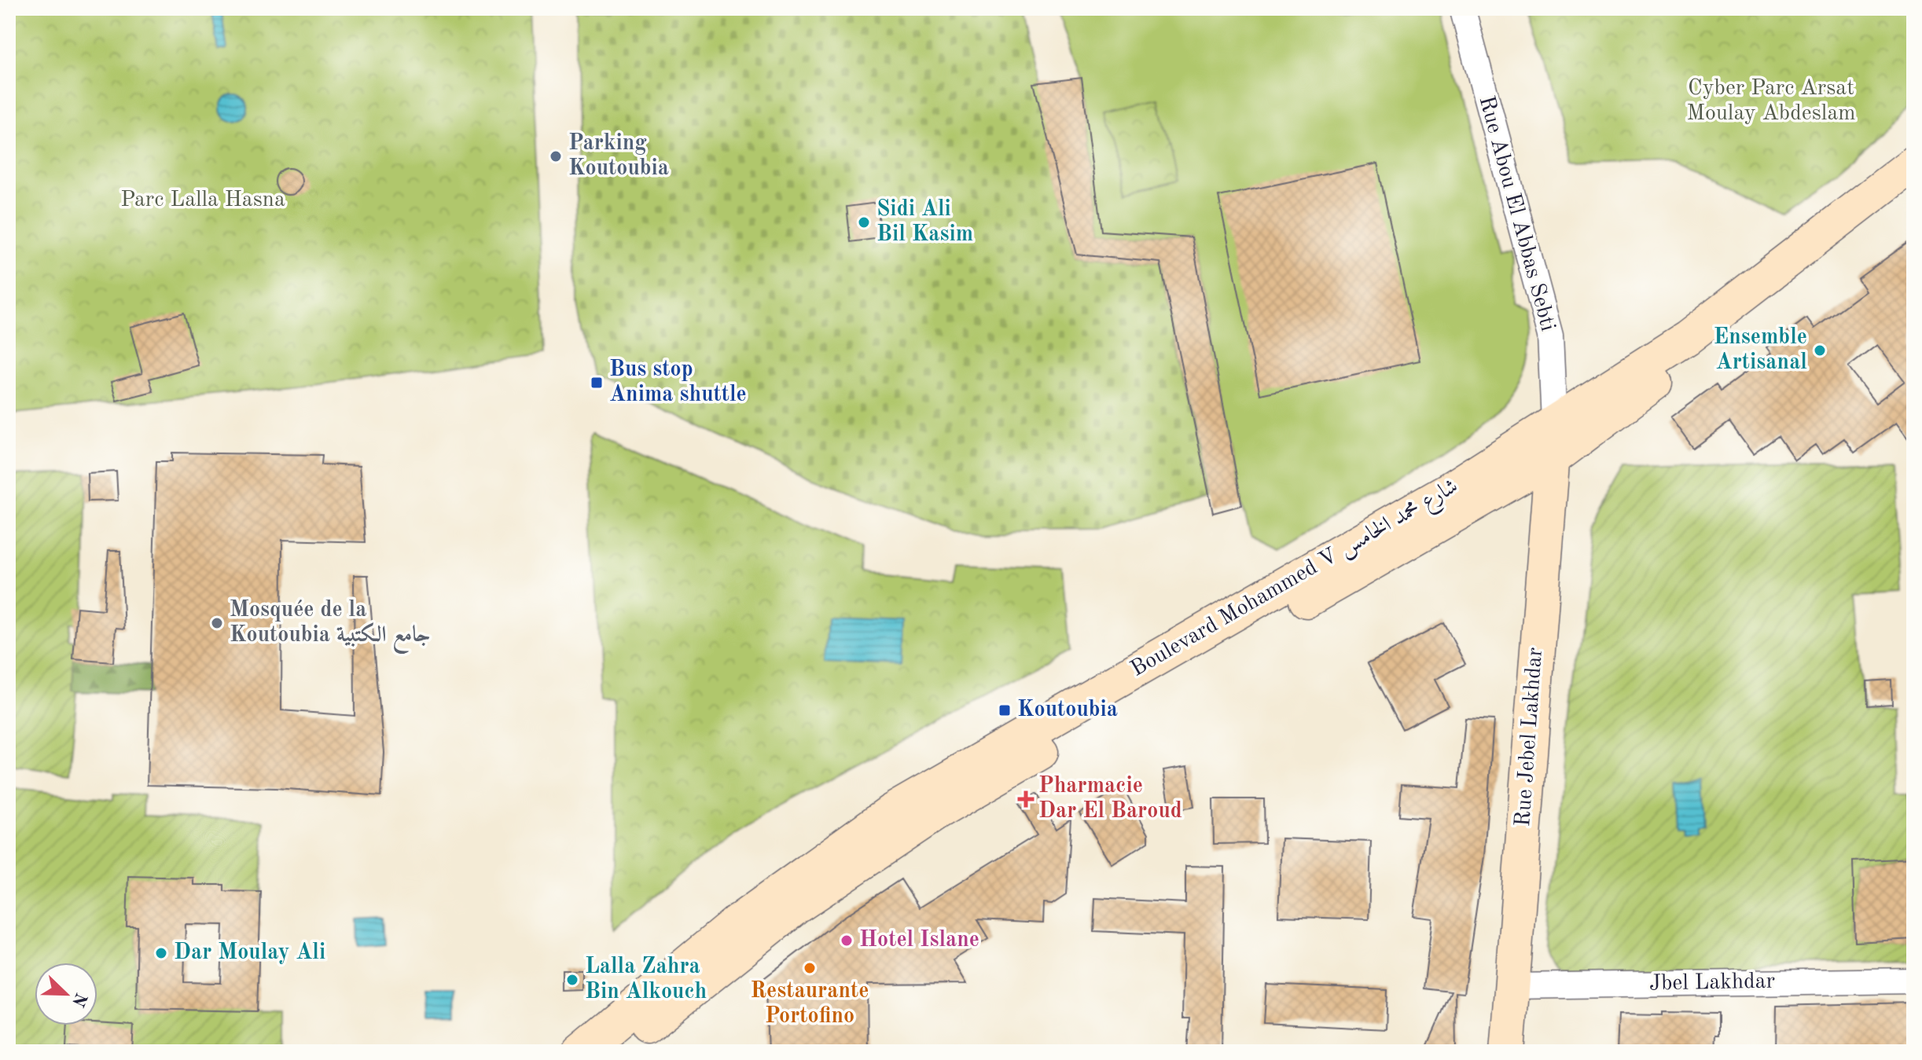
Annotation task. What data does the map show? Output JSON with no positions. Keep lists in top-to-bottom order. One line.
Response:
{"streets":{"main road":["Boulevard Mohammed V شارع محمد الخامس","Rue Jebel Lakhdar"],"street":["Rue Abou El Abbas Sebti","Jbel Lakhdar"]},"crossings":[["Rue Abou El Abbas Sebti","Boulevard Mohammed V شارع محمد الخامس"],["Rue Abou El Abbas Sebti","Rue Jebel Lakhdar"],["Boulevard Mohammed V شارع محمد الخامس","Rue Jebel Lakhdar"],["Rue Jebel Lakhdar","Jbel Lakhdar"]],"parks":["Cyber Parc Arsat Moulay Abdeslam","Parc Lalla Hasna"],"places":{"other":["Parking Koutoubia","Sidi Ali Bil Kasim","Ensemble Artisanal","Mosquée de la Koutoubia جامع الكتبية","Hotel Islane","Dar Moulay Ali","Restaurante Portofino","Lalla Zahra Bin Alkouch"],"transit":["Bus stop Anima shuttle","Koutoubia"],"health":["Pharmacie Dar El Baroud"]},"north":"bottom right"}
